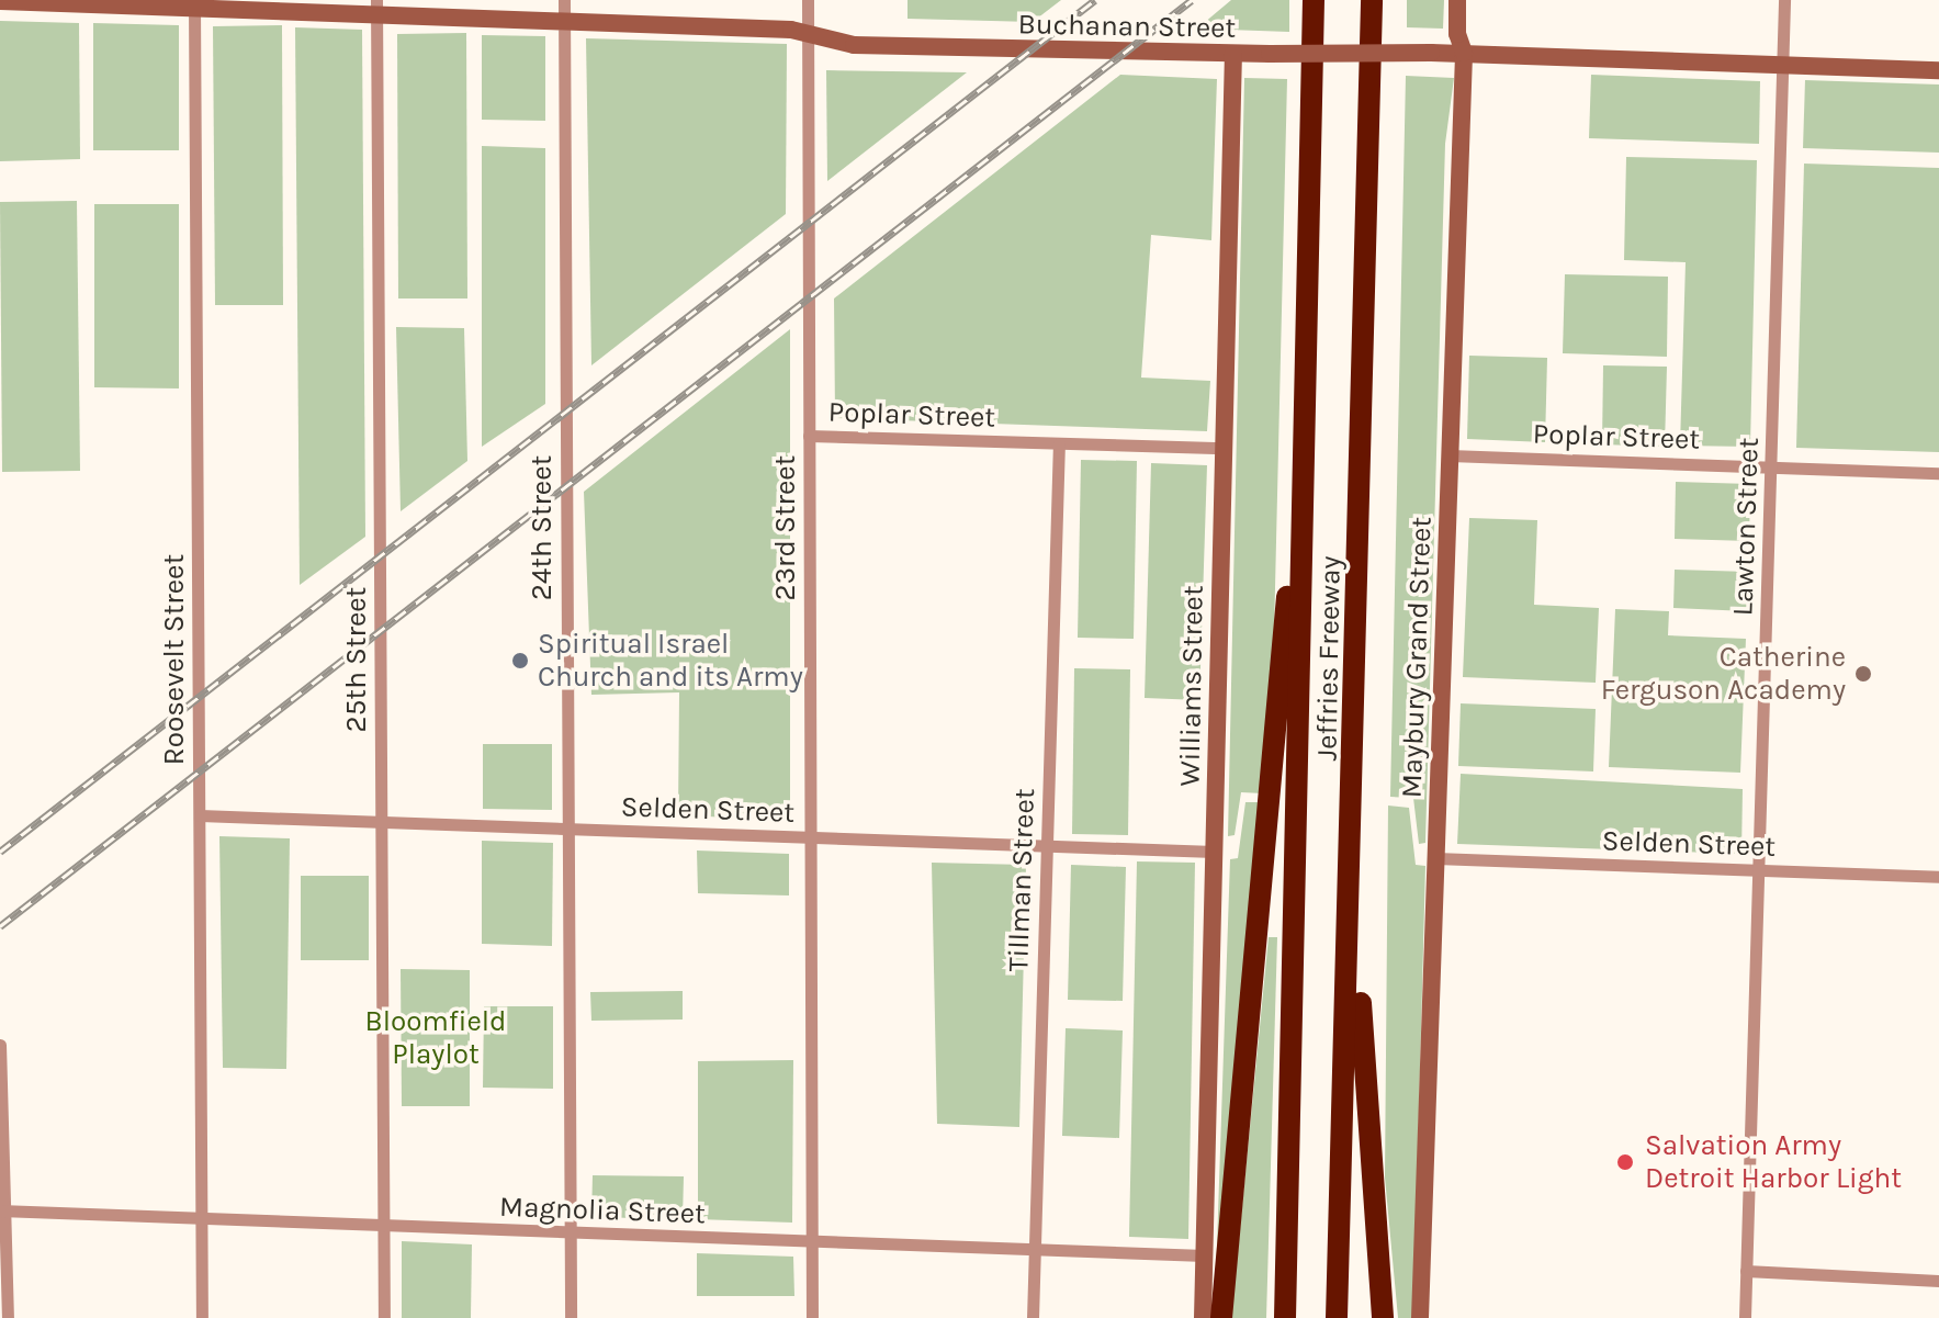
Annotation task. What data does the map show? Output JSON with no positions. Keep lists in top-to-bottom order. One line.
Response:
{"streets":{"highway":["Jeffries Freeway"],"street":["Buchanan Street","Poplar Street","Lawton Street","24th Street","23rd Street","Maybury Grand Street","Roosevelt Street","25th Street","Williams Street","Selden Street","Tillman Street","Magnolia Street"]},"crossings":[["Buchanan Street","Lawton Street"],["Buchanan Street","24th Street"],["Buchanan Street","23rd Street"],["Buchanan Street","Maybury Grand Street"],["Buchanan Street","Roosevelt Street"],["Buchanan Street","25th Street"],["Buchanan Street","Williams Street"],["Poplar Street","Lawton Street"],["Poplar Street","23rd Street"],["Poplar Street","Maybury Grand Street"],["Poplar Street","Williams Street"],["Poplar Street","Tillman Street"],["Lawton Street","Selden Street"],["24th Street","Selden Street"],["24th Street","Magnolia Street"],["23rd Street","Selden Street"],["23rd Street","Magnolia Street"],["Maybury Grand Street","Selden Street"],["Roosevelt Street","Selden Street"],["Roosevelt Street","Magnolia Street"],["25th Street","Selden Street"],["25th Street","Magnolia Street"],["Williams Street","Selden Street"],["Williams Street","Magnolia Street"],["Selden Street","Tillman Street"],["Tillman Street","Magnolia Street"]],"parks":["Bloomfield Playlot"],"places":["Spiritual Israel Church and its Army","Catherine Ferguson Academy","Salvation Army Detroit Harbor Light"]}
